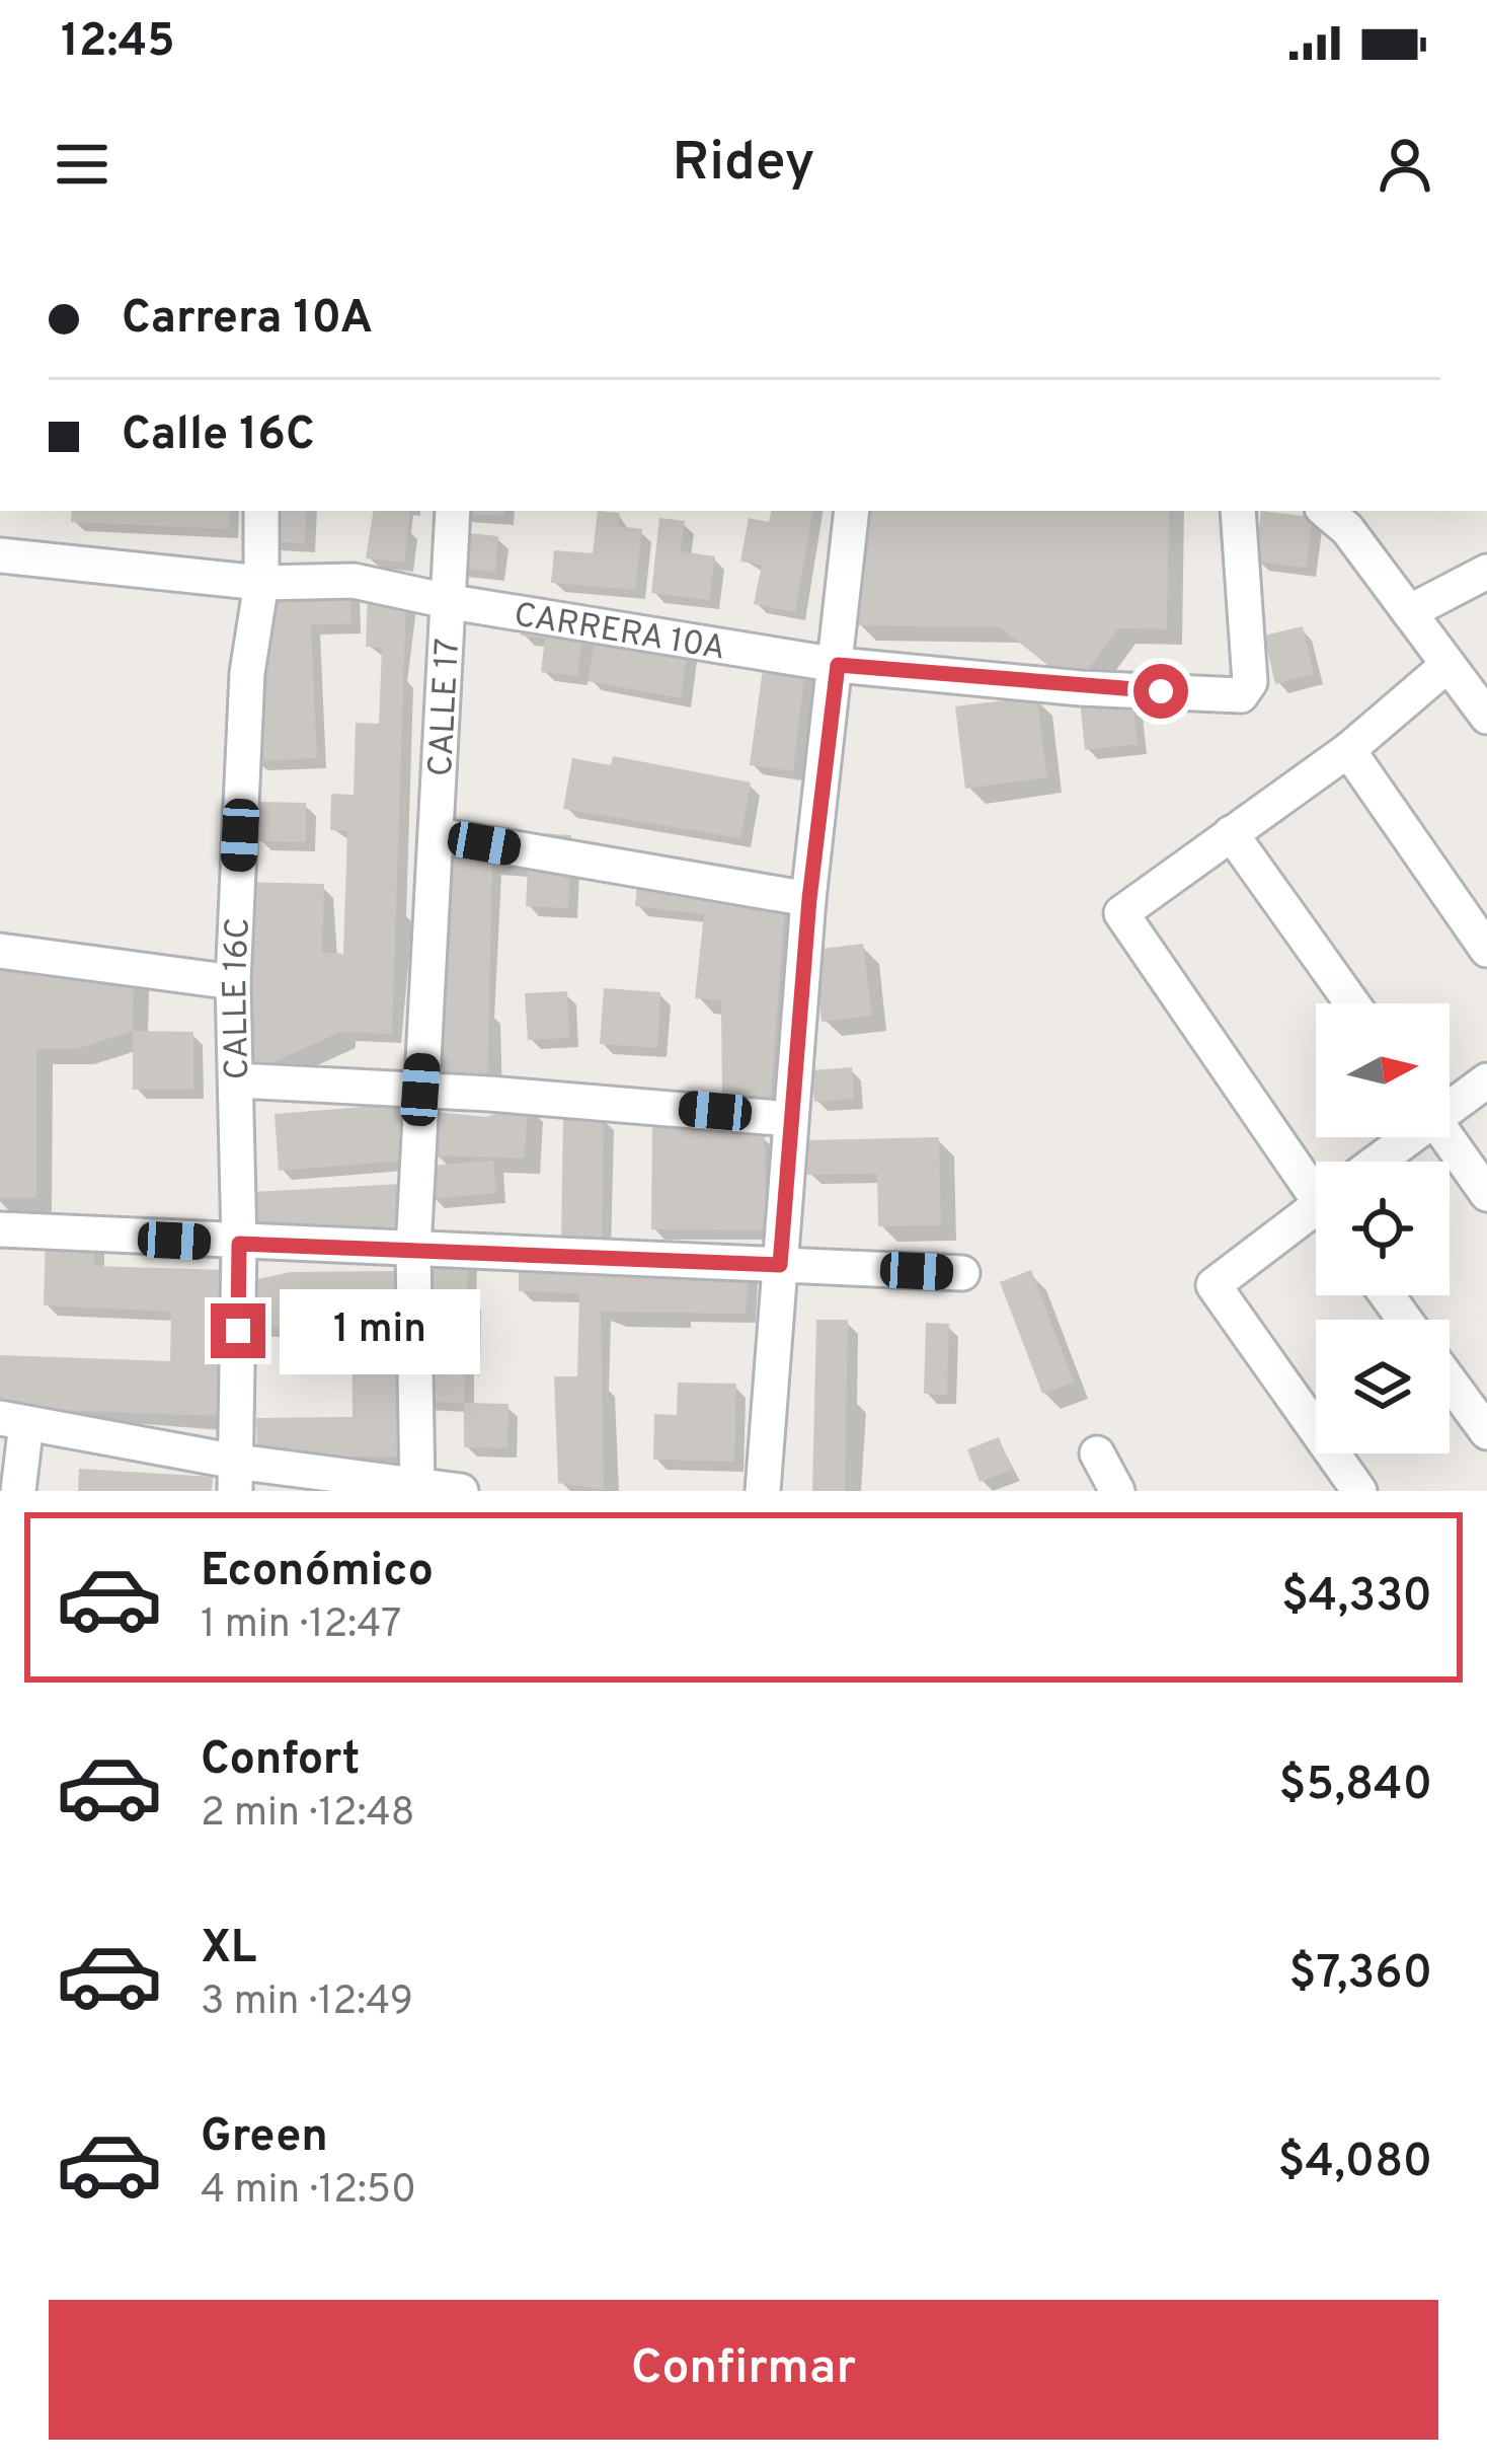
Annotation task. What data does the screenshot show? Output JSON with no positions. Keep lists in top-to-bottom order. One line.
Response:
{"streets":{"street":["CARRERA 10A","CALLE 17","CALLE 16C"]},"crossings":[["CARRERA 10A","CALLE 17"],["CARRERA 10A","CALLE 16C"]],"north":"right","page":{"status":"12:45","header":"Ridey","banner":["Carrera 10A","Calle 16C"],"bubble":"1 min","list":[{"name":"Económico","note":"1 min · 12:47","value":"$4,330"},{"name":"Confort","note":"2 min · 12:48","value":"$5,840"},{"name":"XL","note":"3 min · 12:49","value":"$7,360"},{"name":"Green","note":"4 min · 12:50","value":"$4,080"}],"buttons":"Confirmar"}}
